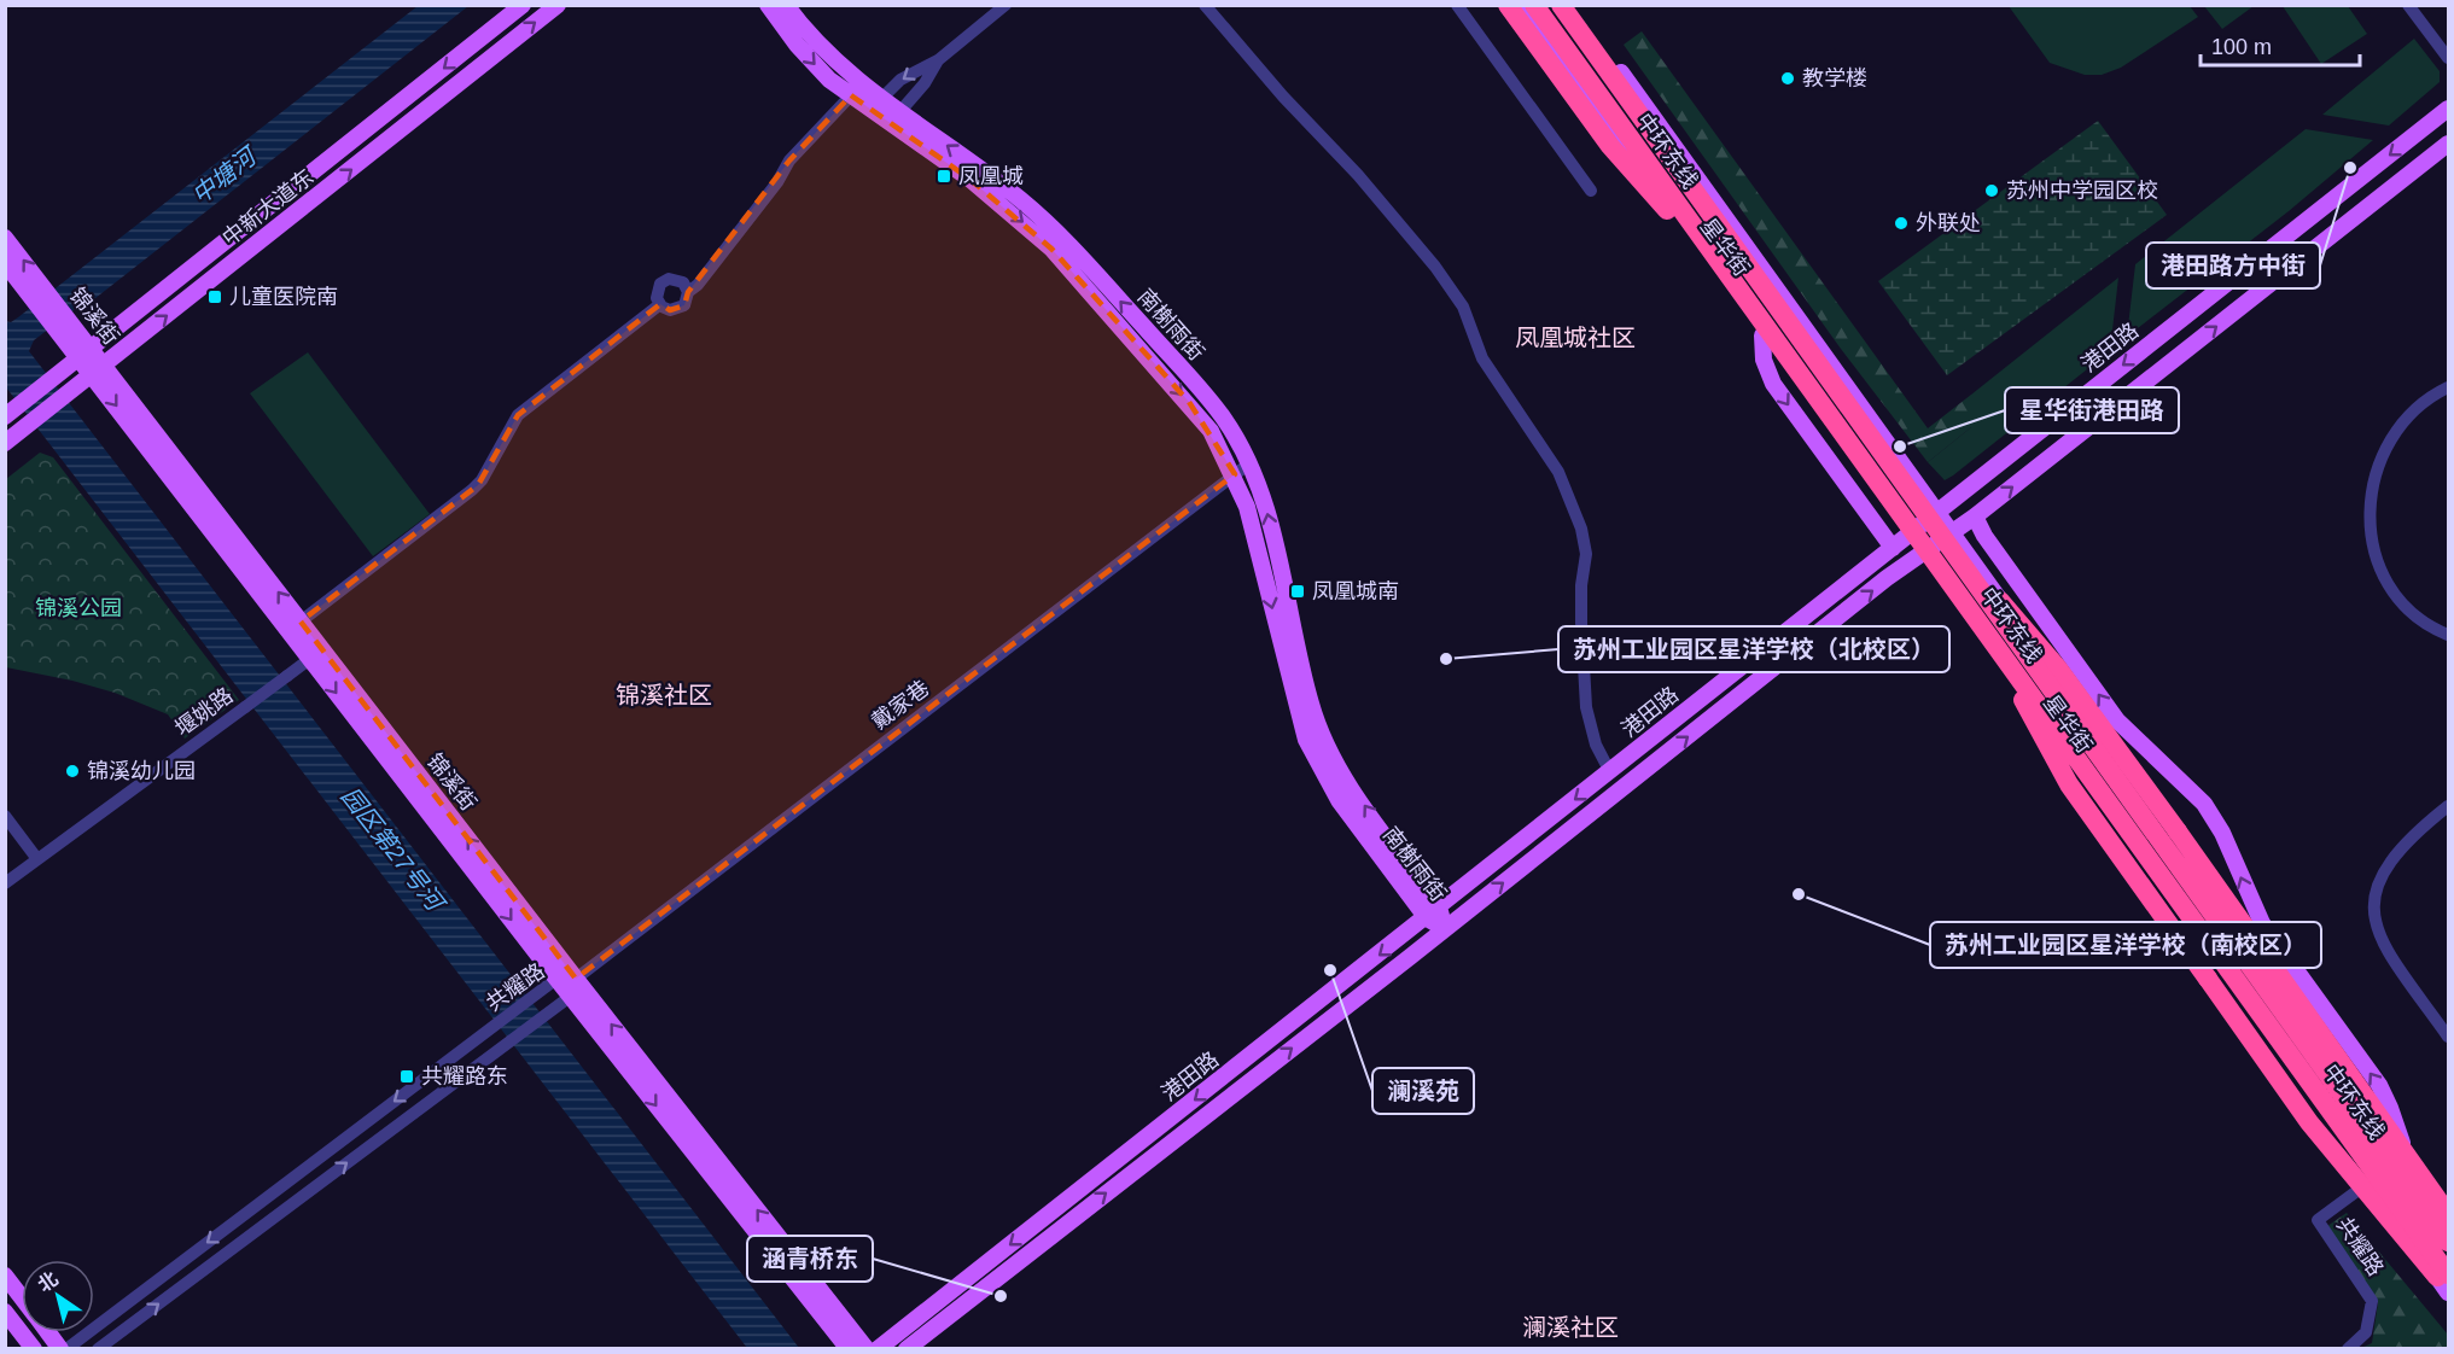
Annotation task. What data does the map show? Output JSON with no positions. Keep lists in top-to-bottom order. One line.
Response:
{"streets":{"highway":["中环东线"],"main road":["中新大道东","星华街","锦溪街","南榭雨街","港田路"],"street":["戴家巷","堰姚路","共耀路"]},"crossings":[["中新大道东","锦溪街"],["星华街","港田路"],["星华街","共耀路"],["锦溪街","戴家巷"],["锦溪街","堰姚路"],["锦溪街","共耀路"],["南榭雨街","港田路"],["南榭雨街","戴家巷"],["戴家巷","共耀路"]],"districts":["凤凰城社区","锦溪社区","澜溪社区"],"water":["中塘河","园区第27号河"],"parks":["锦溪公园"],"places":{"other":["教学楼","港田路方中街","苏州中学园区校","外联处","星华街港田路","苏州工业园区星洋学校（北校区）","锦溪幼儿园","苏州工业园区星洋学校（南校区）","澜溪苑","涵青桥东"],"transit":["凤凰城","儿童医院南","凤凰城南","共耀路东"]},"scale_bar":"100 m","north":"top left"}
